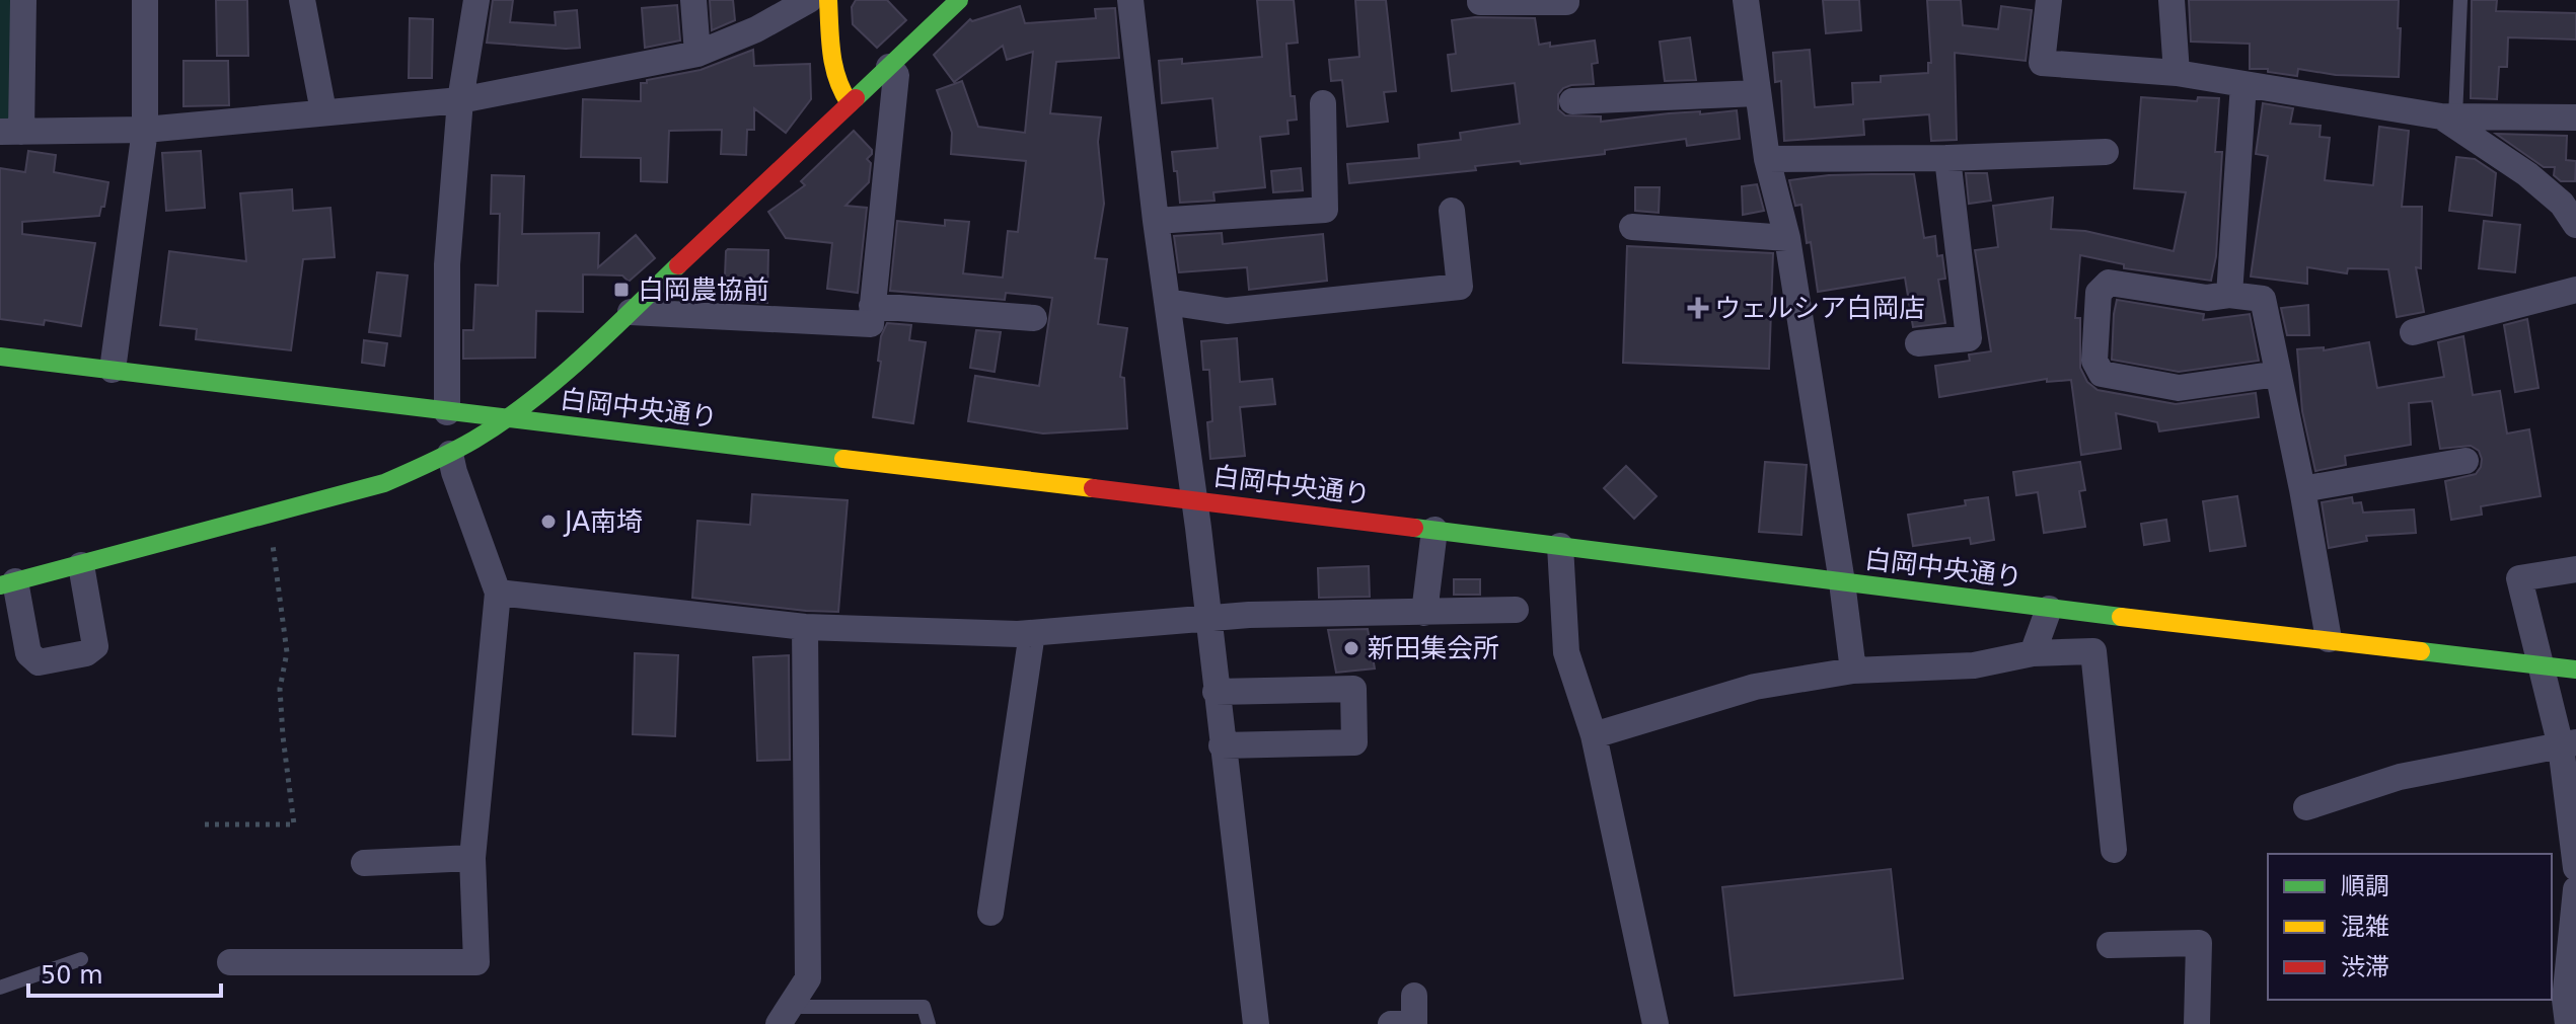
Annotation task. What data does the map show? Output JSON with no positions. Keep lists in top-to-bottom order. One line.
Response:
{"streets":{"street":["白岡中央通り"]},"places":{"transit":["白岡農協前"],"health":["ウェルシア白岡店"],"other":["JA南埼","新田集会所"]},"legend":["順調","混雑","渋滞"],"scale_bar":"50 m"}
